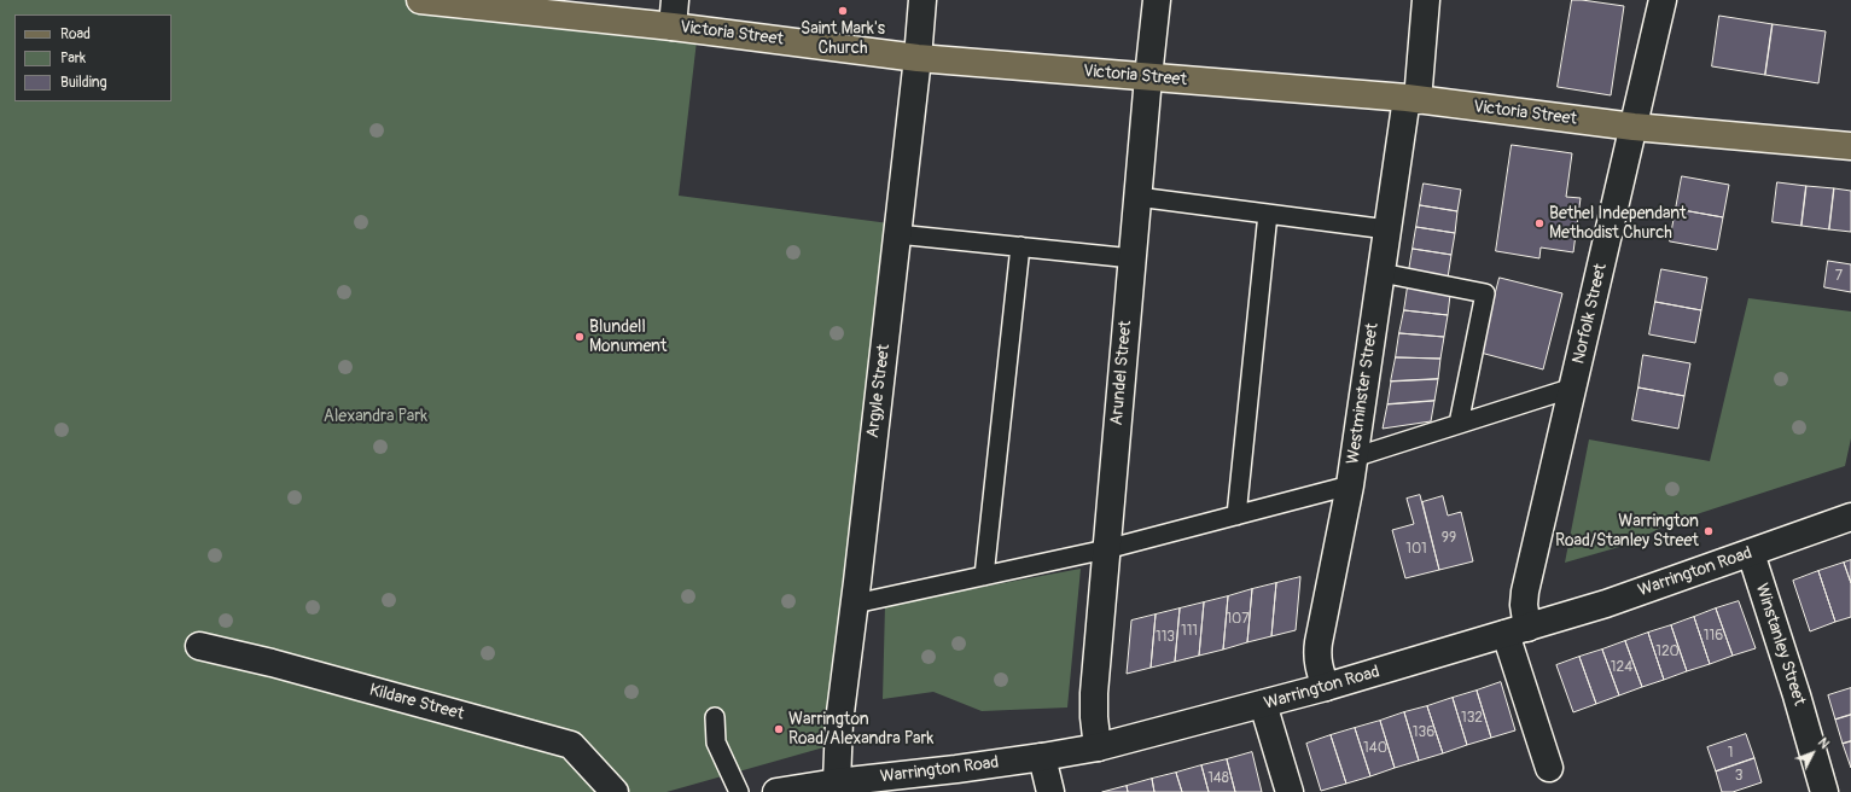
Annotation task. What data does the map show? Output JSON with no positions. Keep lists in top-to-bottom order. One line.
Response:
{"streets":{"main road":["Victoria Street"],"street":["Norfolk Street","Arundel Street","Argyle Street","Westminster Street","Warrington Road","Winstanley Street","Kildare Street"]},"crossings":[["Victoria Street","Norfolk Street"],["Victoria Street","Arundel Street"],["Victoria Street","Argyle Street"],["Victoria Street","Westminster Street"],["Norfolk Street","Warrington Road"],["Arundel Street","Warrington Road"],["Argyle Street","Warrington Road"],["Westminster Street","Warrington Road"],["Warrington Road","Winstanley Street"]],"parks":["Alexandra Park"],"places":["Saint Mark's Church","Bethel Independant Methodist Church","Blundell Monument","Warrington Road/Stanley Street","Warrington Road/Alexandra Park"],"house_numbers":["7","99","101","107","111","116","113","120","124","132","136","140","1","3","148"],"legend":["Road","Park","Building"],"north":"top right"}
